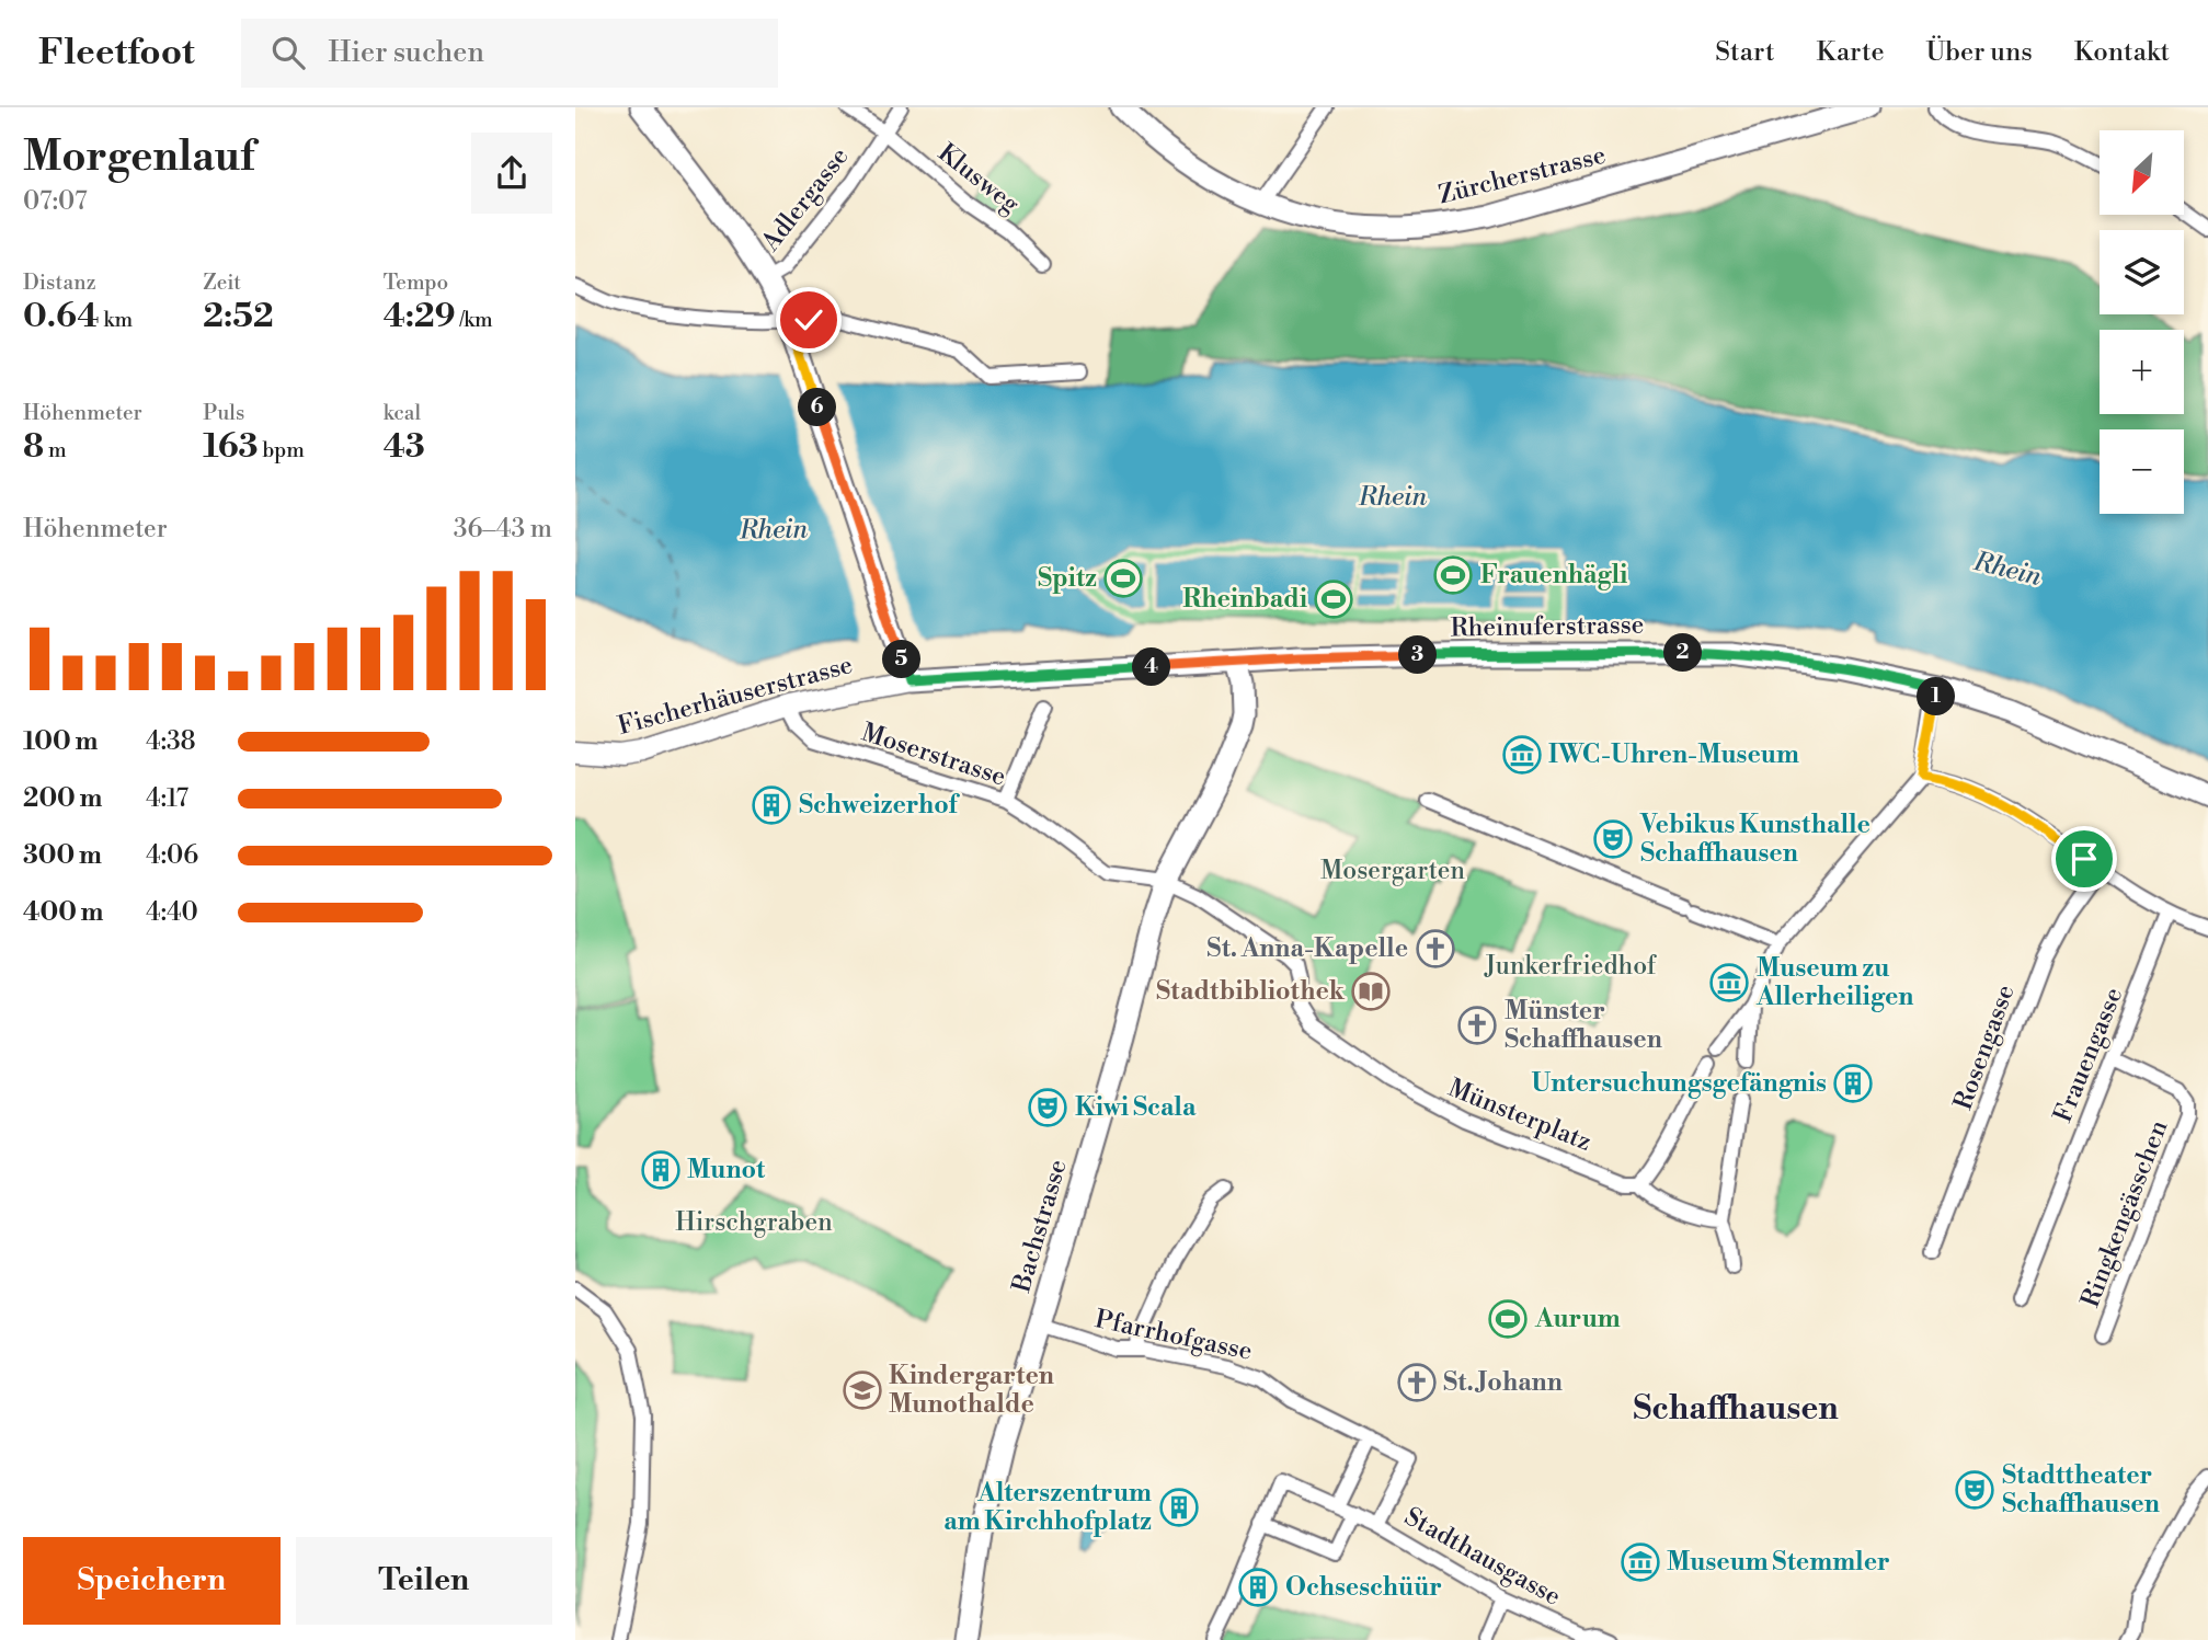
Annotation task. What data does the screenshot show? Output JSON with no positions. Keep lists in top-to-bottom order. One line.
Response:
{"streets":{"main road":["Zürcherstrasse","Rheinuferstrasse","Fischerhäuserstrasse","Bachstrasse"],"street":["Klusweg","Adlergasse","Moserstrasse","Rosengasse","Frauengasse","Münsterplatz","Ringkengässchen","Pfarrhofgasse","Stadthausgasse"]},"crossings":[["Klusweg","Adlergasse"],["Rheinuferstrasse","Fischerhäuserstrasse"],["Rheinuferstrasse","Bachstrasse"],["Fischerhäuserstrasse","Moserstrasse"],["Moserstrasse","Münsterplatz"],["Moserstrasse","Bachstrasse"],["Frauengasse","Ringkengässchen"],["Bachstrasse","Pfarrhofgasse"],["Pfarrhofgasse","Stadthausgasse"]],"districts":["Schaffhausen"],"water":["Rhein"],"parks":["Mosergarten","Junkerfriedhof","Hirschgraben"],"places":{"sports":["Frauenhägli","Spitz","Rheinbadi","Aurum"],"museum":["IWC-Uhren-Museum","Museum zu Allerheiligen","Museum Stemmler"],"building":["Schweizerhof","Untersuchungsgefängnis","Munot","Alterszentrum am Kirchhofplatz","Ochseschüür"],"theatre":["Vebikus Kunsthalle Schaffhausen","Kiwi Scala","Stadttheater Schaffhausen"],"church":["St. Anna-Kapelle","Münster Schaffhausen","St. Johann"],"library":["Stadtbibliothek"],"school or university":["Kindergarten Munothalde"]},"north":"bottom left","page":{"header":"Fleetfoot","search":"Hier suchen","nav":["Start","Karte","Über uns","Kontakt"],"heading":["Morgenlauf","07:07"],"map_buttons":["+","−"],"stats":[["Distanz","0.64 km"],["Zeit","2:52"],["Tempo","4:29 /km"],["Höhenmeter","8 m"],["Puls","163 bpm"],["kcal","43"]],"pins":["6","2","3","5","4","1"],"chart":["Höhenmeter","36–43 m"],"list":[{"name":"100 m","note":"4:38"},{"name":"200 m","note":"4:17"},{"name":"300 m","note":"4:06"},{"name":"400 m","note":"4:40"}],"buttons":["Speichern","Teilen"]}}
